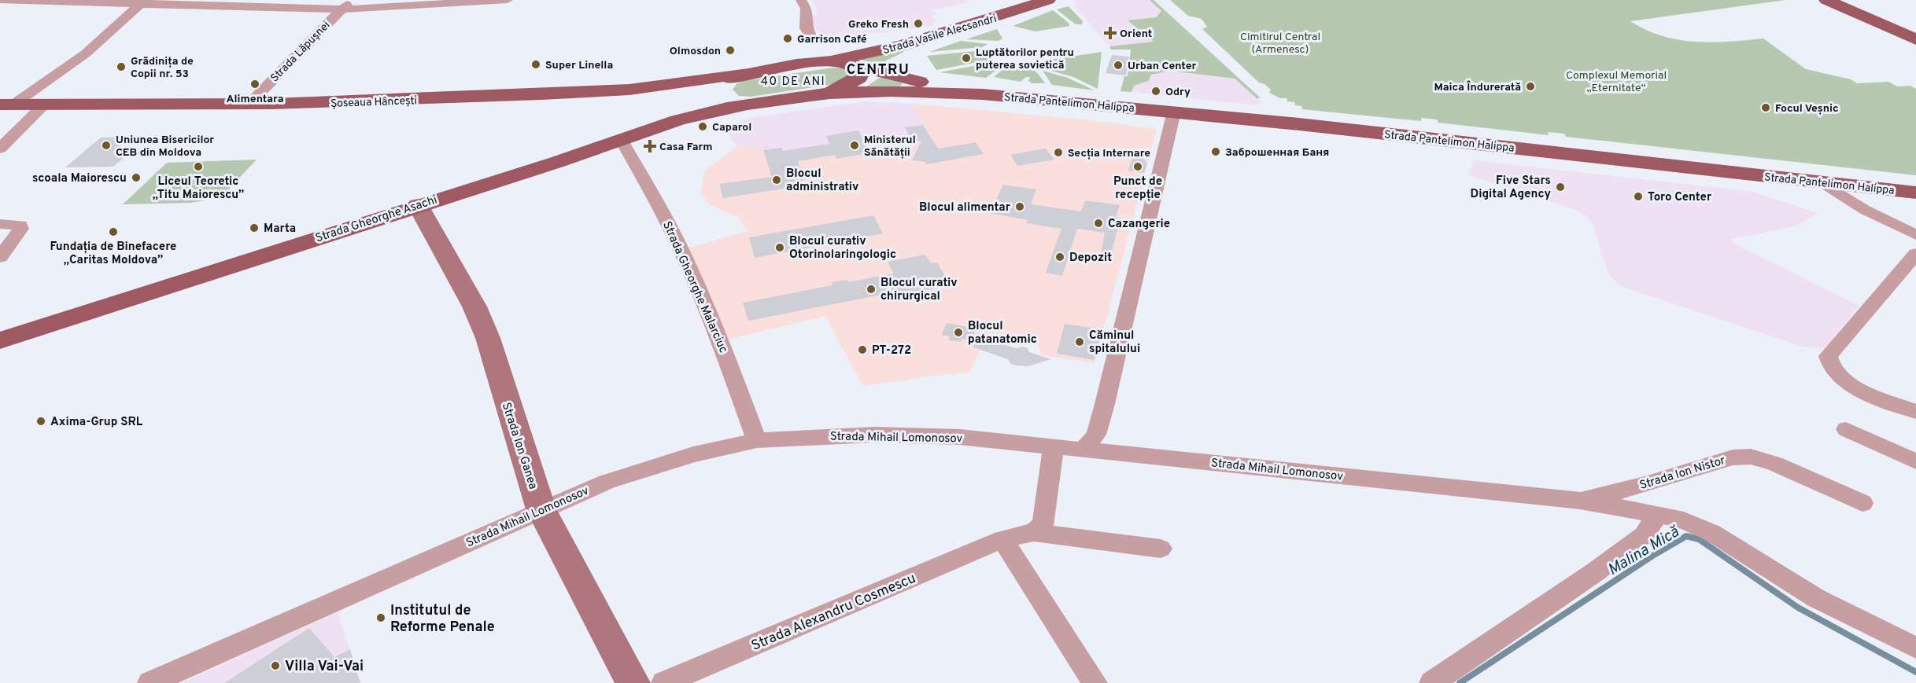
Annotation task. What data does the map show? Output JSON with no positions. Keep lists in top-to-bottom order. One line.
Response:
{"streets":{"main road":["Strada Vasile Alecsandri","Șoseaua Hâncești","Strada Pantelimon Halippa","Strada Gheorghe Asachi"],"street":["Strada Lăpușnei","Strada Gheorghe Malarciuc","Strada Mihail Lomonosov","Strada Ion Ganea","Strada Ion Nistor","Strada Alexandru Cosmescu"]},"crossings":[["Strada Vasile Alecsandri","Șoseaua Hâncești"],["Strada Vasile Alecsandri","Strada Pantelimon Halippa"],["Strada Lăpușnei","Șoseaua Hâncești"],["Șoseaua Hâncești","Strada Pantelimon Halippa"],["Strada Pantelimon Halippa","Strada Gheorghe Asachi"],["Strada Gheorghe Asachi","Strada Gheorghe Malarciuc"],["Strada Gheorghe Asachi","Strada Ion Ganea"],["Strada Gheorghe Malarciuc","Strada Mihail Lomonosov"],["Strada Mihail Lomonosov","Strada Ion Ganea"],["Strada Mihail Lomonosov","Strada Ion Nistor"]],"districts":["CENTRU","40 DE ANI"],"water":["Malina Mică"],"parks":["Cimitirul Central (Armenesc)","Complexul Memorial „Eternitate“"],"places":{"other":["Greko Fresh","Garrison Café","Olmosdon","Luptătorilor pentru puterea sovietică","Super Linella","Urban Center","Grădinița de Copii nr. 53","Alimentara","Maica Îndurerată","Odry","Focul Veșnic","Caparol","Uniunea Bisericilor CEB din Moldova","Ministerul Sănătății","Заброшенная Баня","Secția Internare","Liceul Teoretic „Titu Maiorescu”","Punct de recepție","scoala Maiorescu","Blocul administrativ","Five Stars Digital Agency","Toro Center","Blocul alimentar","Cazangerie","Marta","Fundația de Binefacere „Caritas Moldova”","Blocul curativ Otorinolaringologic","Depozit","Blocul curativ chirurgical","Blocul patanatomic","Căminul spitalului","PT-272","Axima-Grup SRL","Institutul de Reforme Penale","Villa Vai-Vai"],"health":["Orient","Casa Farm"]}}
